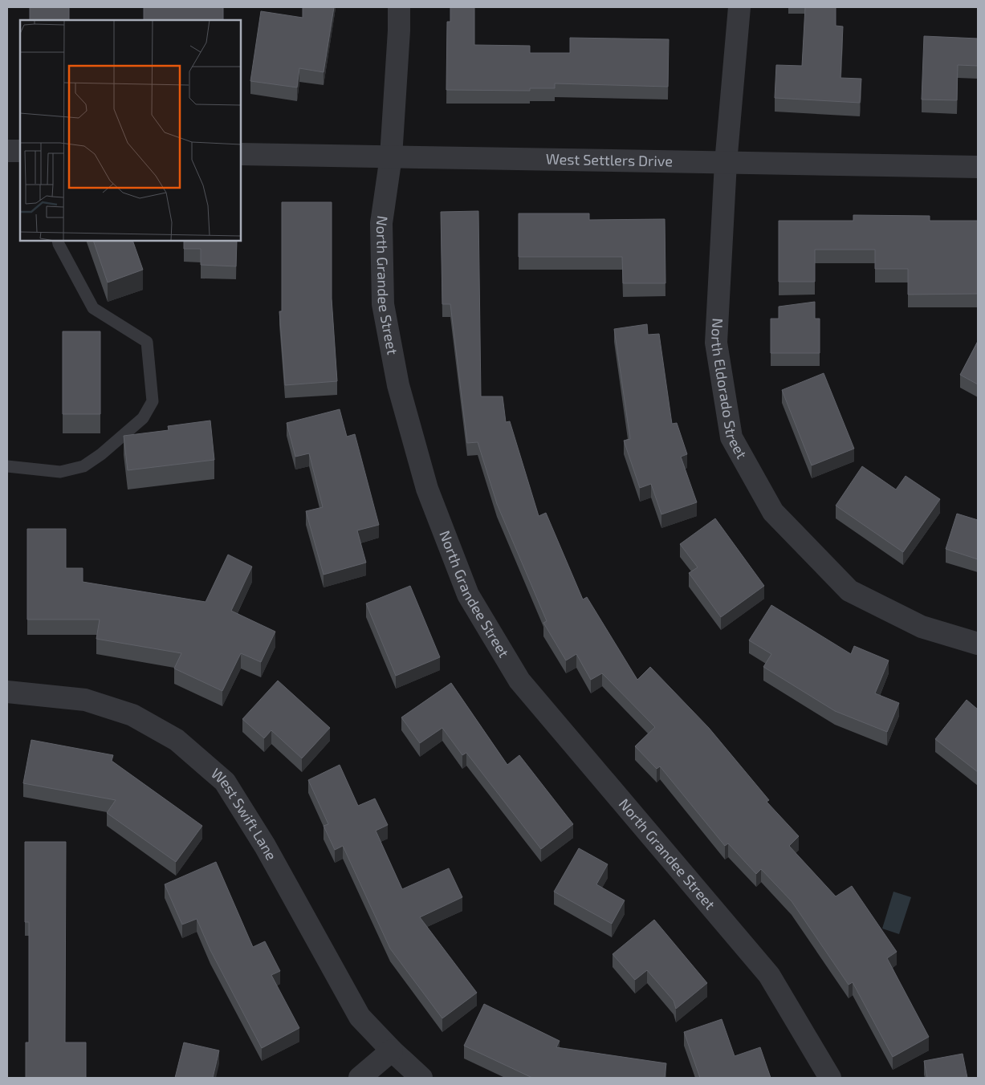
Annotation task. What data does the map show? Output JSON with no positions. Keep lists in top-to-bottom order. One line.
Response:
{"streets":{"street":["West Settlers Drive","North Grandee Street","North Eldorado Street","West Swift Lane"]},"crossings":[["West Settlers Drive","North Grandee Street"],["West Settlers Drive","North Eldorado Street"]]}
